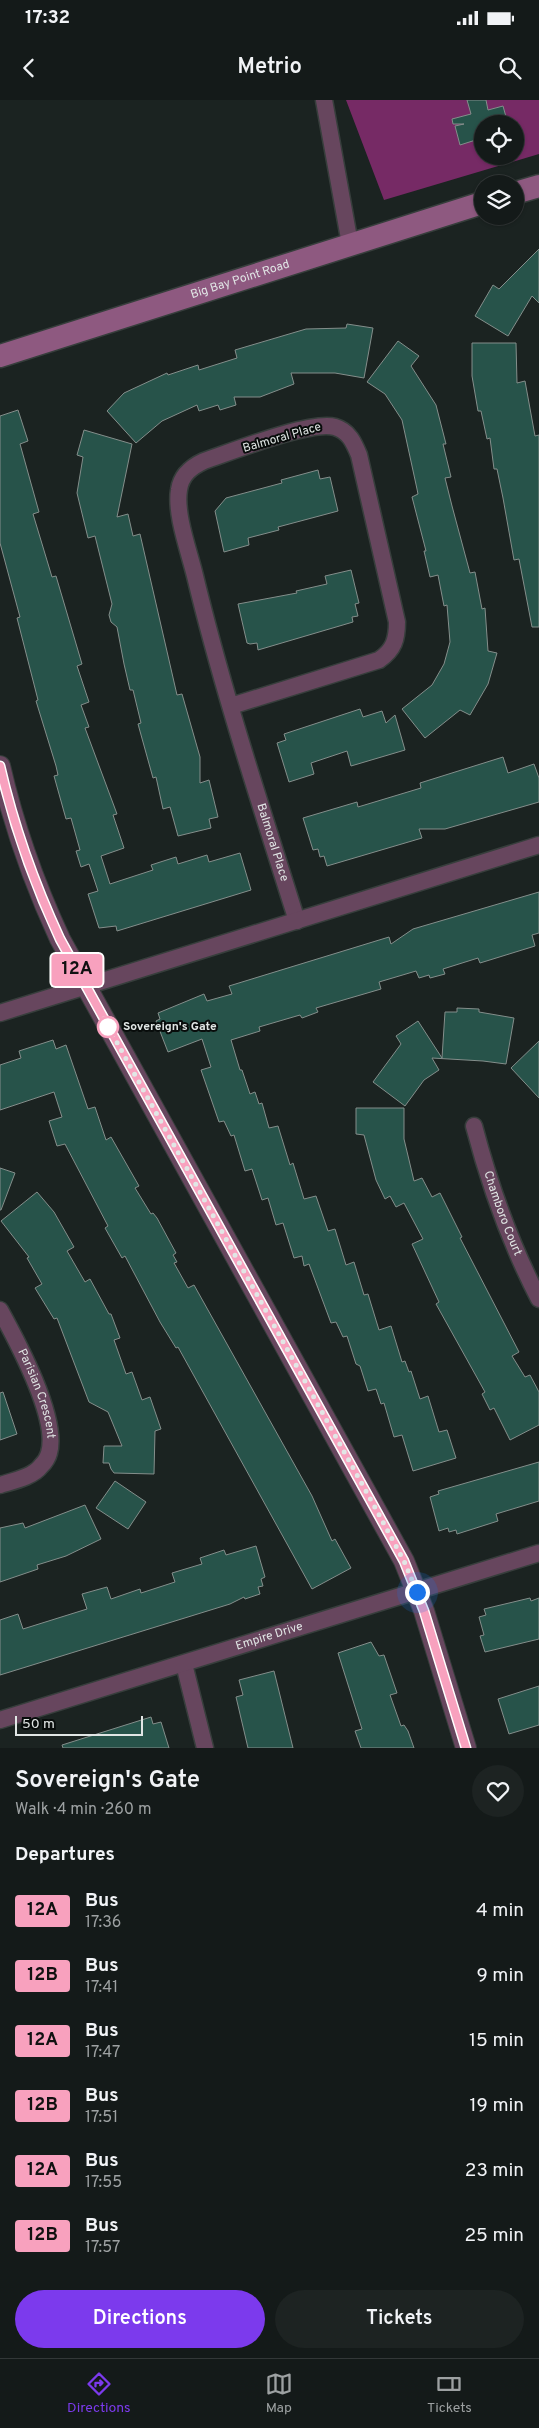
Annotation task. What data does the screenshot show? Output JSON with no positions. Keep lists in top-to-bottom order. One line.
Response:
{"streets":{"main road":["Big Bay Point Road"],"street":["Balmoral Place","Chamboro Court","Parisian Crescent","Empire Drive"]},"places":["Sovereign's Gate"],"lines":["bus line 12A"],"scale_bar":"50 m","page":{"status":"17:32","header":"Metrio","on_map":"12A","scale":"50 m","heading":[["Sovereign's Gate","Walk · 4 min · 260 m"],"Departures"],"list":[{"mark":"12A","name":"Bus","note":"17:36","value":"4 min"},{"mark":"12B","name":"Bus","note":"17:41","value":"9 min"},{"mark":"12A","name":"Bus","note":"17:47","value":"15 min"},{"mark":"12B","name":"Bus","note":"17:51","value":"19 min"},{"mark":"12A","name":"Bus","note":"17:55","value":"23 min"},{"mark":"12B","name":"Bus","note":"17:57","value":"25 min"}],"buttons":["Directions","Tickets"],"tabs":["Directions","Map","Tickets"]}}
